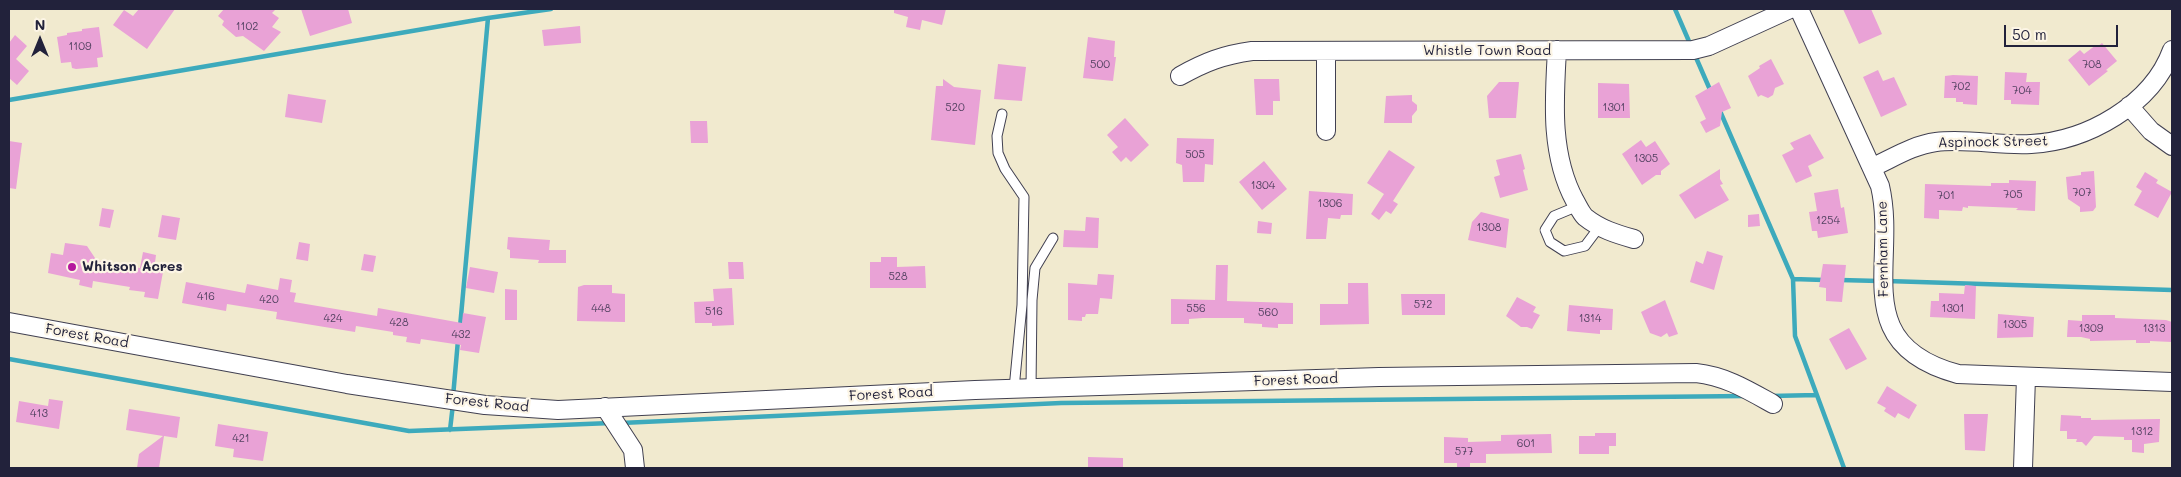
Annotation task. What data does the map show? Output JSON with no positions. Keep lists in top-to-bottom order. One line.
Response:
{"streets":{"street":["Whistle Town Road","Aspinock Street","Fernham Lane","Forest Road"]},"crossings":[["Aspinock Street","Fernham Lane"]],"places":["Whitson Acres"],"house_numbers":["1102","1109","500","708","702","704","520","1301","505","1305","1304","707","705","701","1306","1254","1308","528","416","420","572","448","556","1301","516","560","424","1314","428","1305","1309","1313","432","413","1312","421","601","577"],"scale_bar":"50 m","north":"top"}
